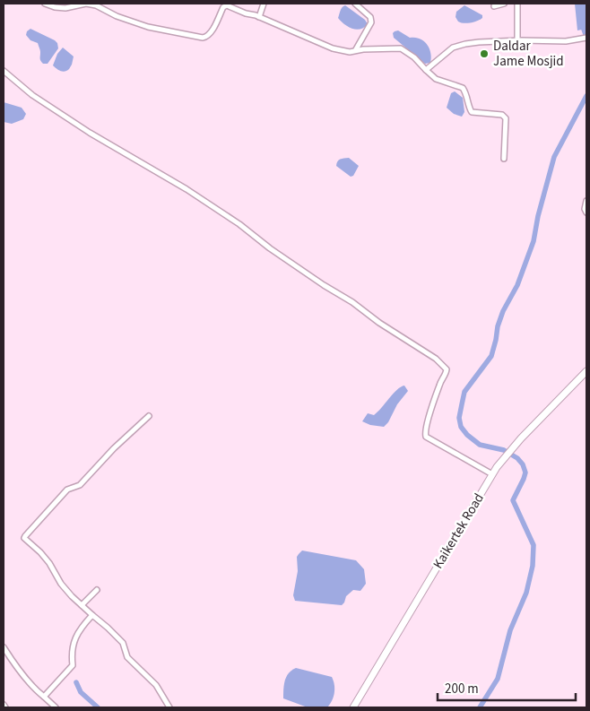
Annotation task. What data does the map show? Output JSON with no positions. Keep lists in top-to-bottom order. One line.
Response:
{"streets":{"main road":["Kaikertek Road"]},"places":["Daldar Jame Mosjid"],"scale_bar":"200 m"}
